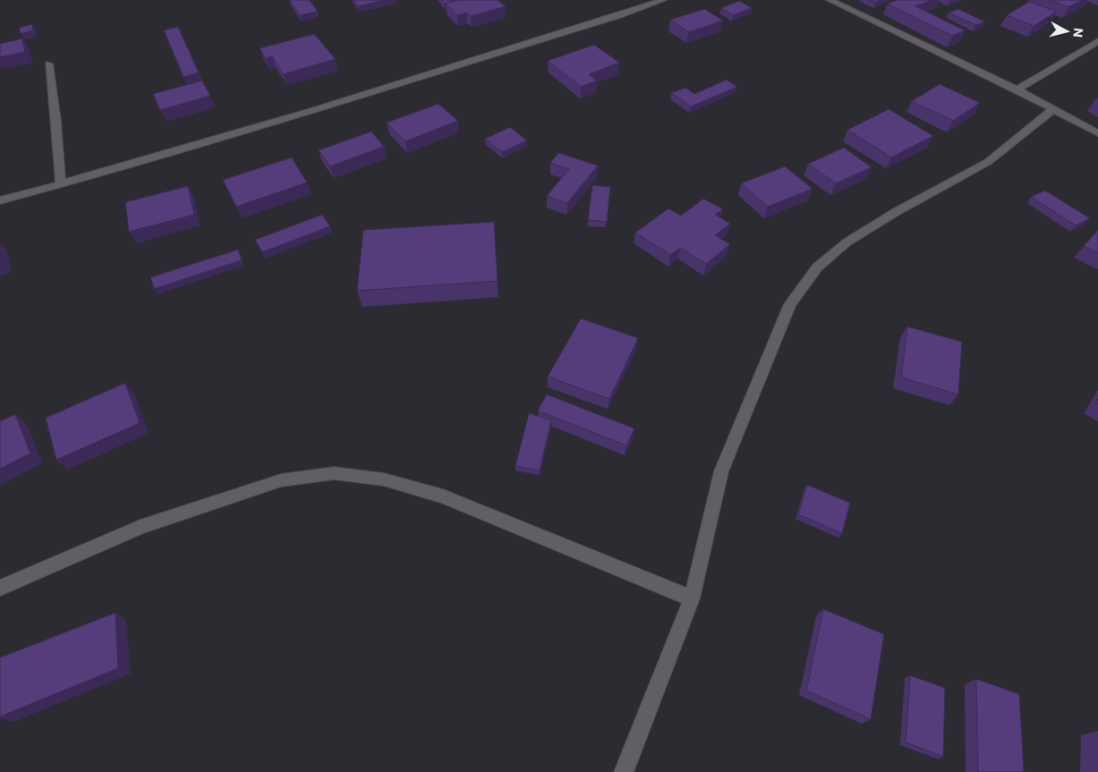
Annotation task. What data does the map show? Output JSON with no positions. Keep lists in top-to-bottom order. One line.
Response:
{"north":"right"}
